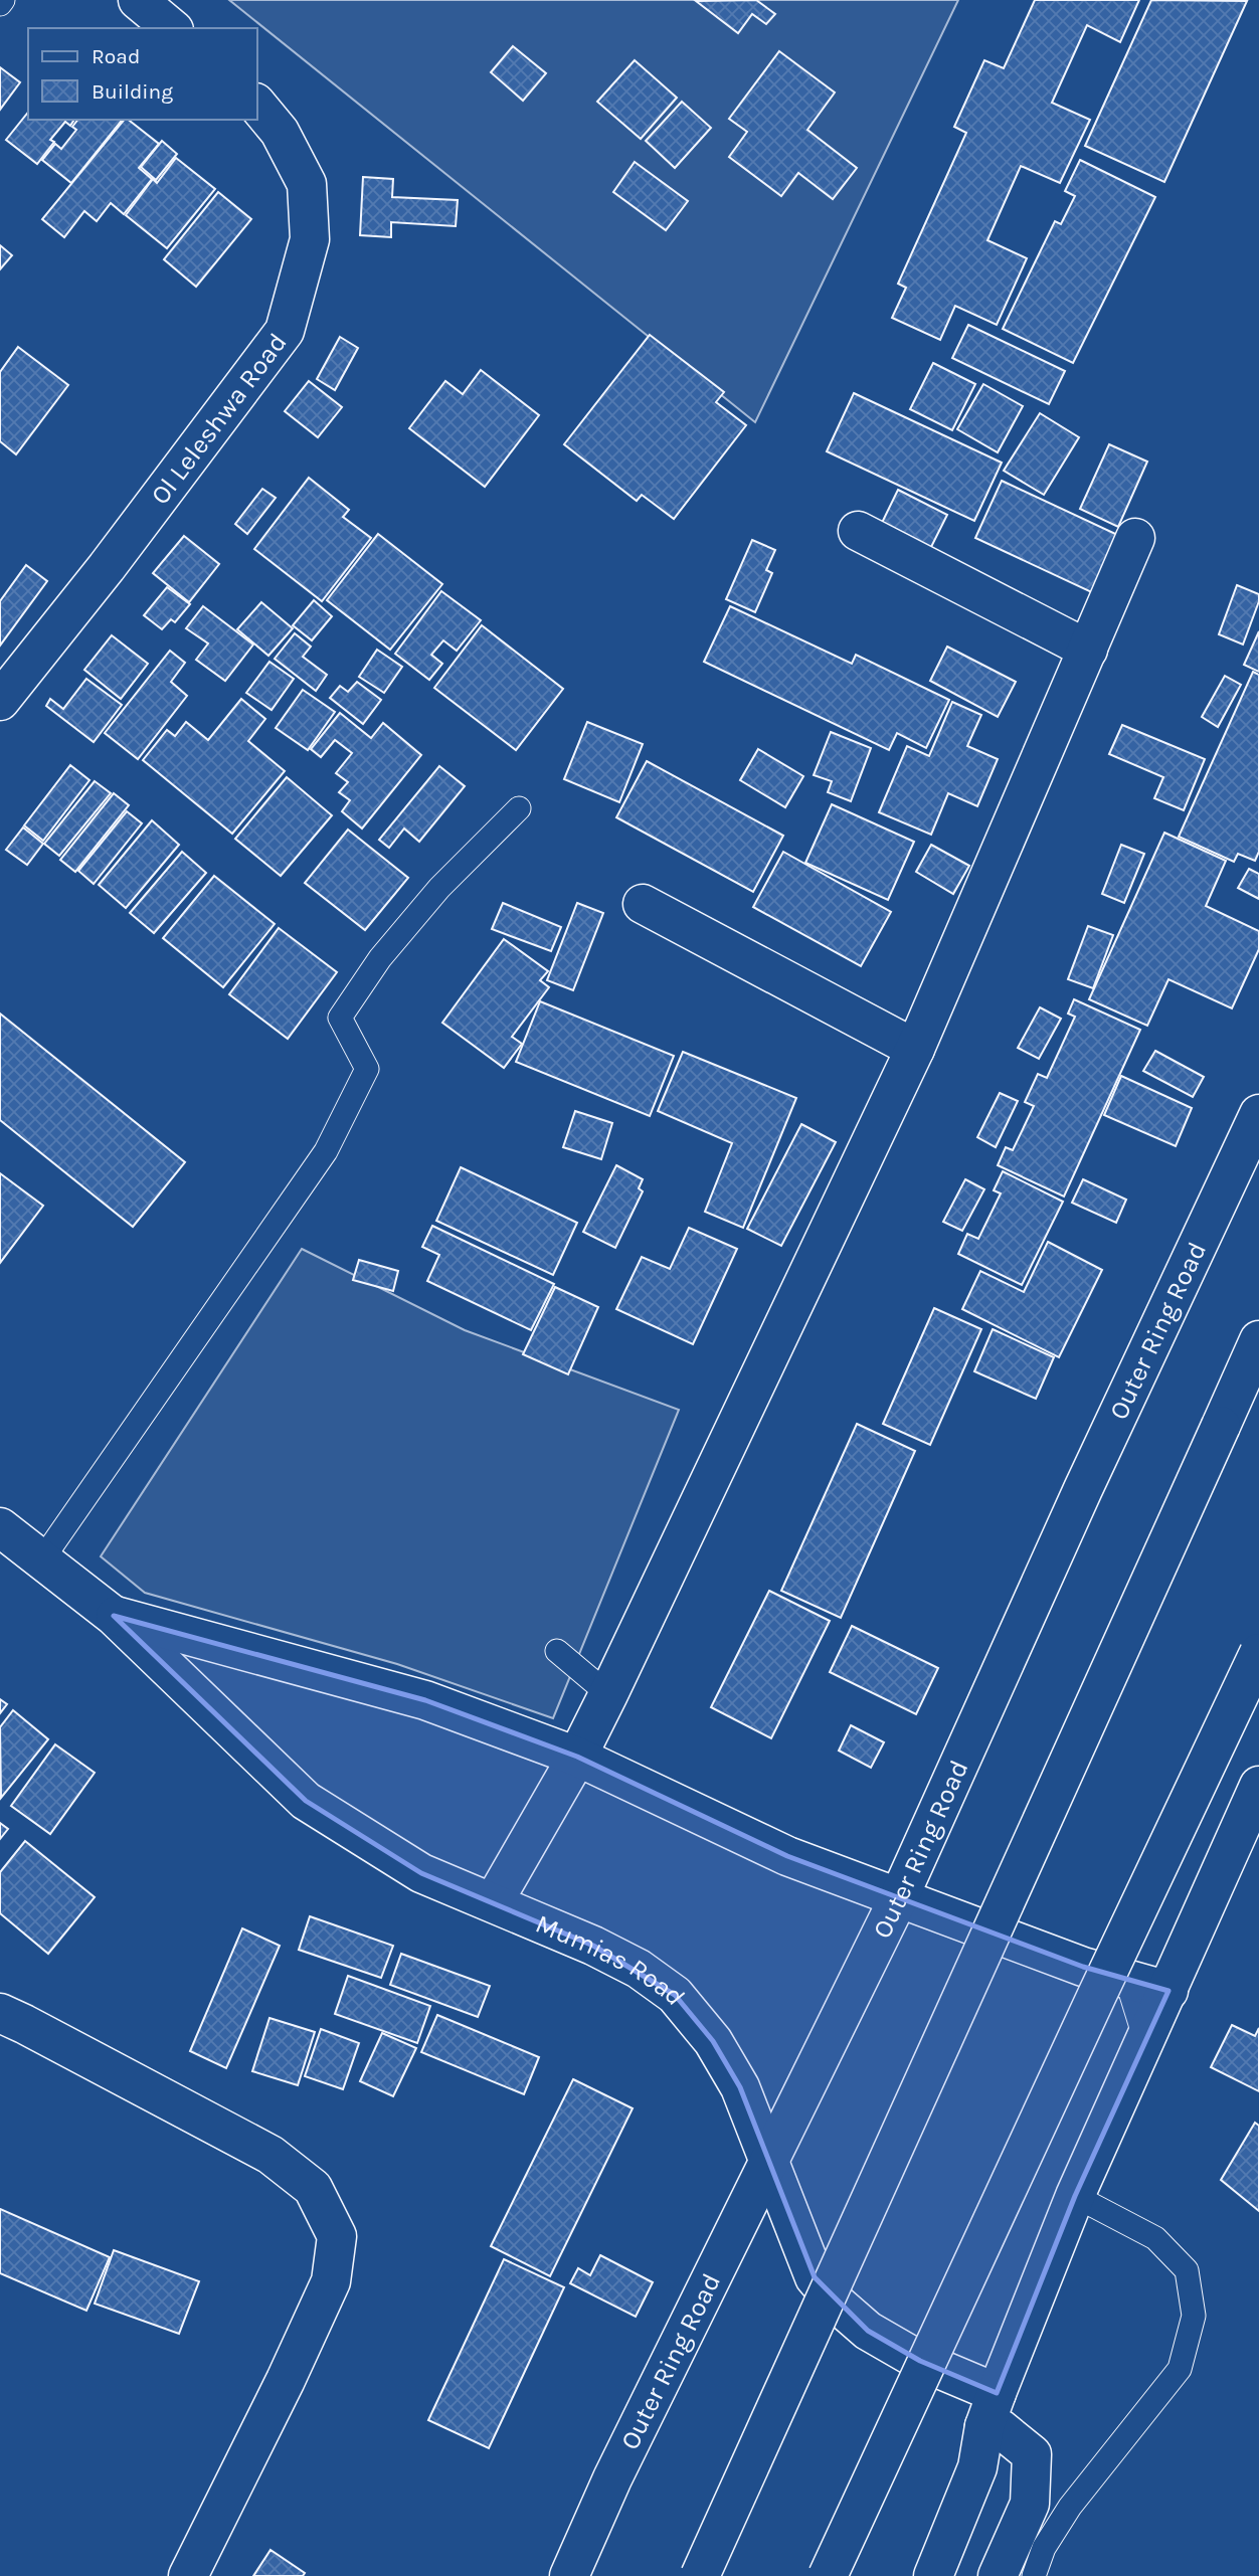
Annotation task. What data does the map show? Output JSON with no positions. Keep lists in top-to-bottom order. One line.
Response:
{"streets":{"main road":["Ol Leleshwa Road","Outer Ring Road","Mumias Road"]},"crossings":[["Outer Ring Road","Mumias Road"]],"legend":["Road","Building"]}
